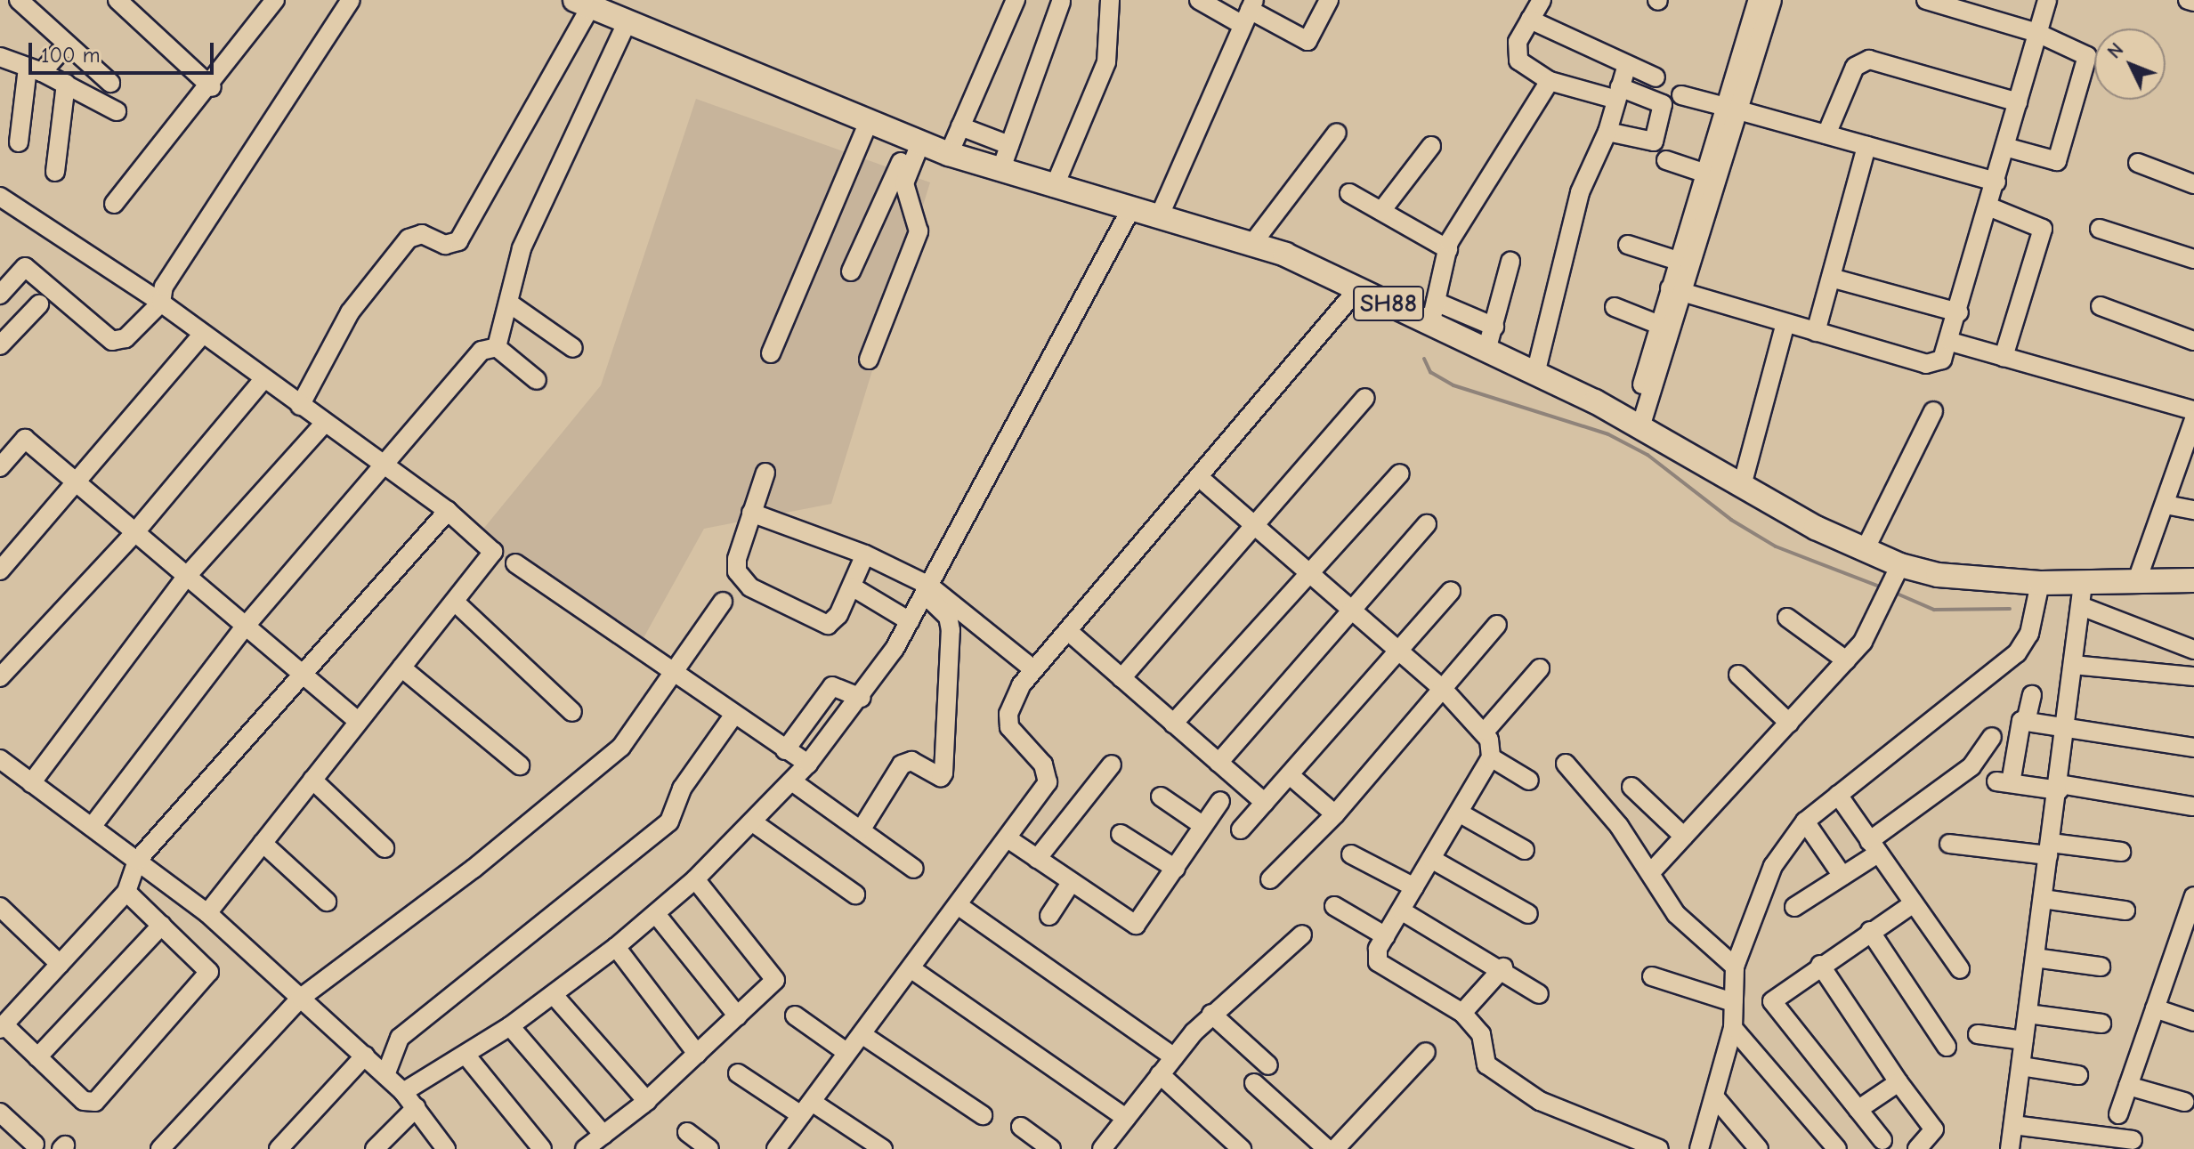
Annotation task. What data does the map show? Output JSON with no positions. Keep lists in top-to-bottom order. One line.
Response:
{"streets":{"main road":["SH88"]},"scale_bar":"100 m","north":"top left"}
